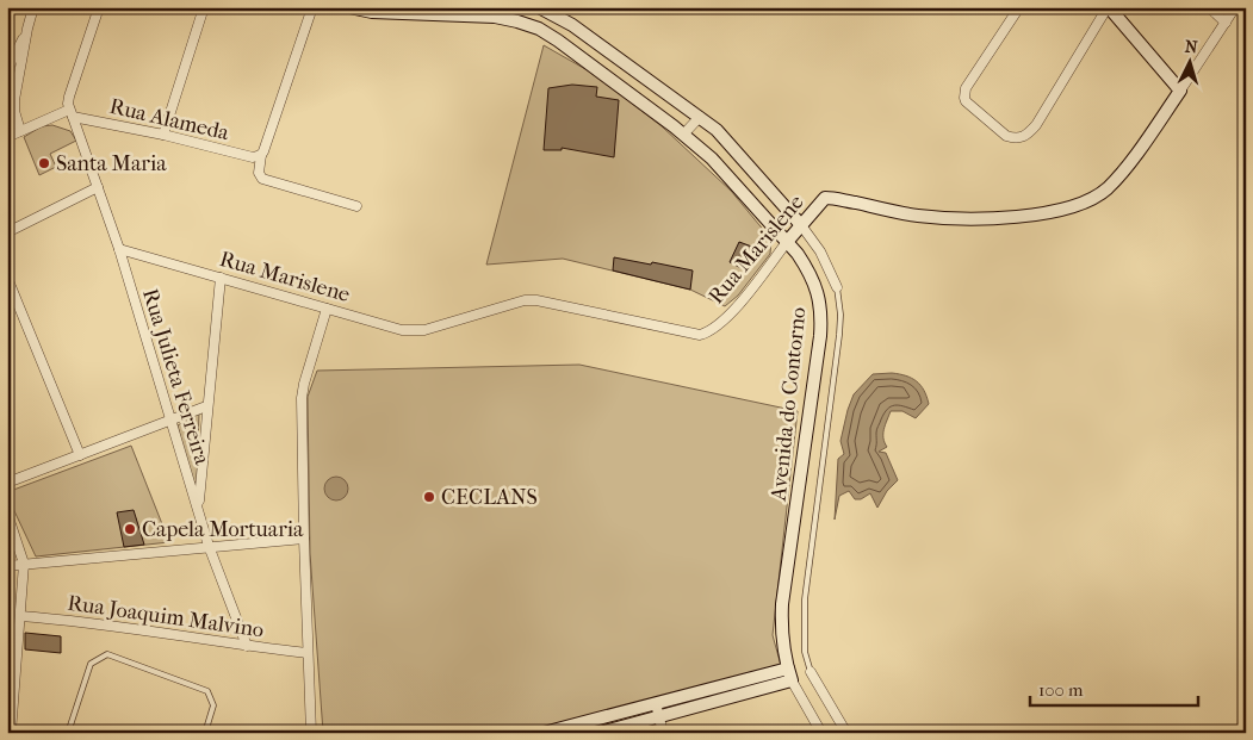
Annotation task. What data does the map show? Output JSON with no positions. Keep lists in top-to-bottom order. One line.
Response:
{"streets":{"street":["Rua Alameda","Rua Marislene","Rua Julieta Ferreira","Avenida do Contorno","Rua Joaquim Malvino"]},"crossings":[["Rua Alameda","Rua Julieta Ferreira"],["Rua Marislene","Rua Julieta Ferreira"],["Rua Marislene","Avenida do Contorno"],["Rua Julieta Ferreira","Rua Joaquim Malvino"]],"places":["Santa Maria","CECLANS","Capela Mortuaria"],"scale_bar":"100 m","north":"top"}
